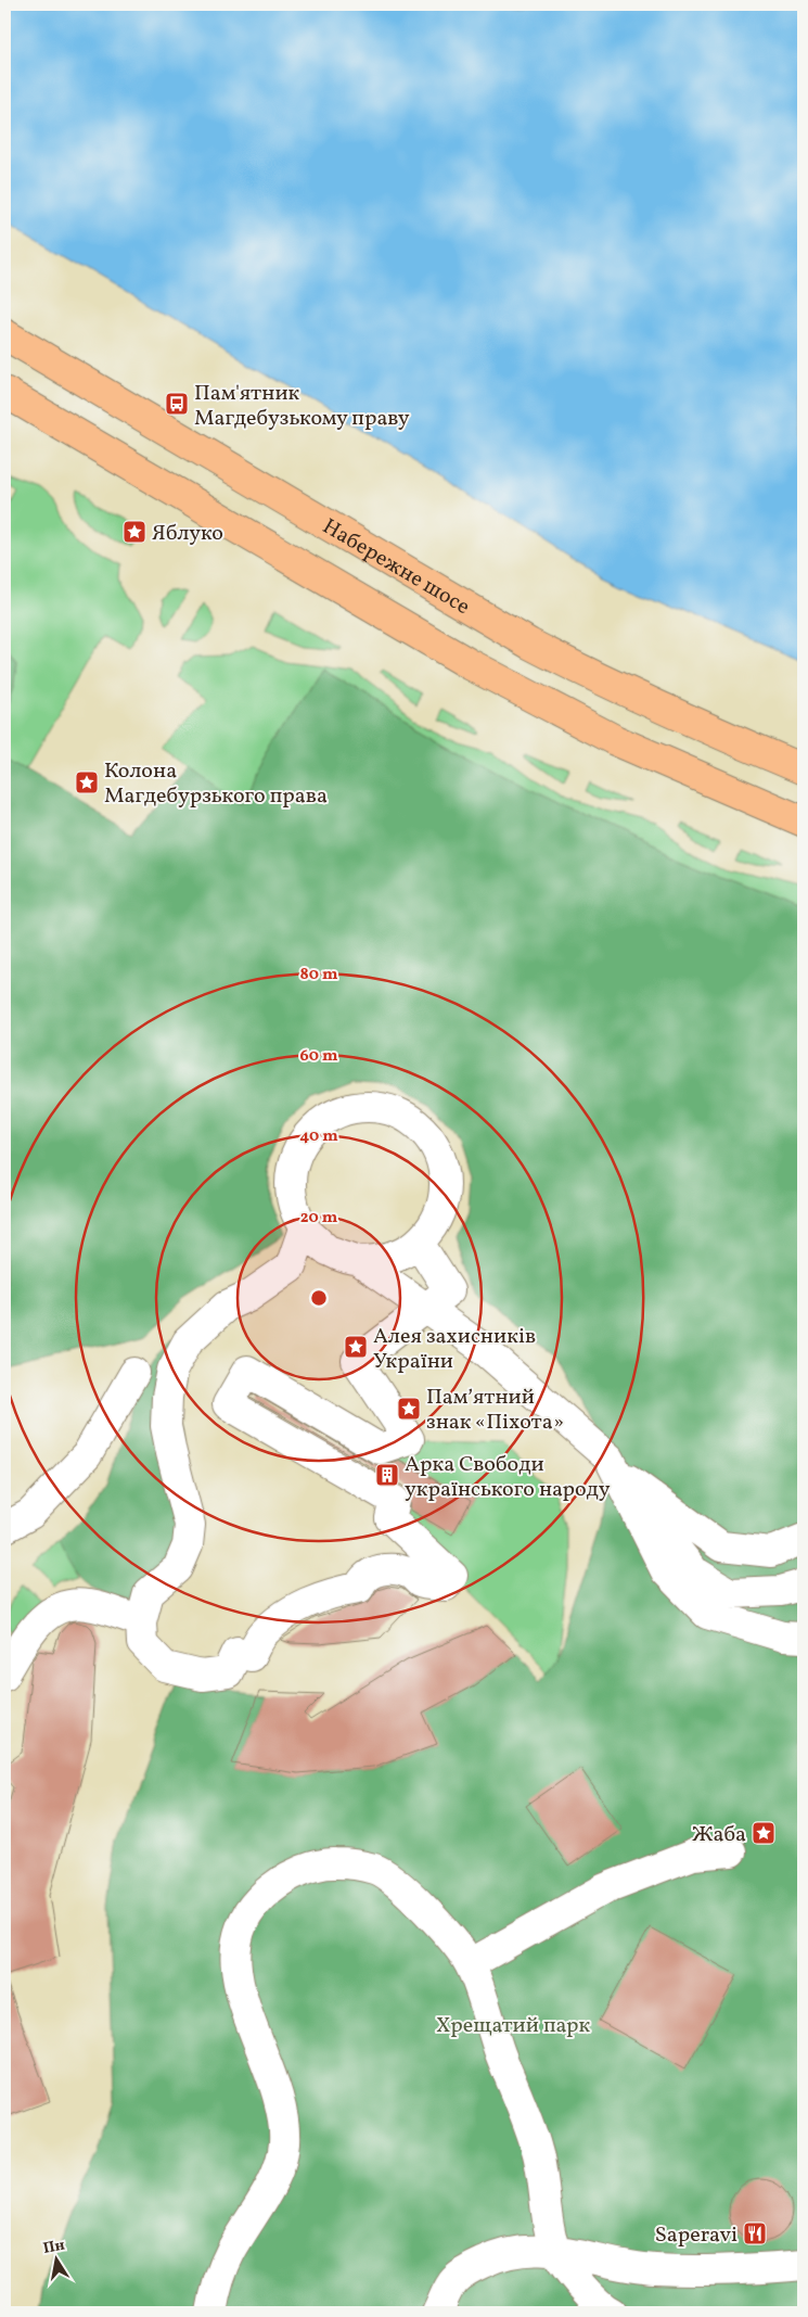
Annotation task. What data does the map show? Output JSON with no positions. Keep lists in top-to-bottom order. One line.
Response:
{"streets":{"main road":["Набережне шосе"]},"parks":["Хрещатий парк"],"places":{"bus stop":["Пам'ятник Магдебузькому праву"],"place":["Яблуко","Колона Магдебурзького права","Алея захисників України","Памʼятний знак «Піхота»","Жаба"],"building":["Арка Свободи українського народу"],"restaurant":["Saperavi"]},"north":"top","rings":["80 m","60 m","40 m","20 m"]}
